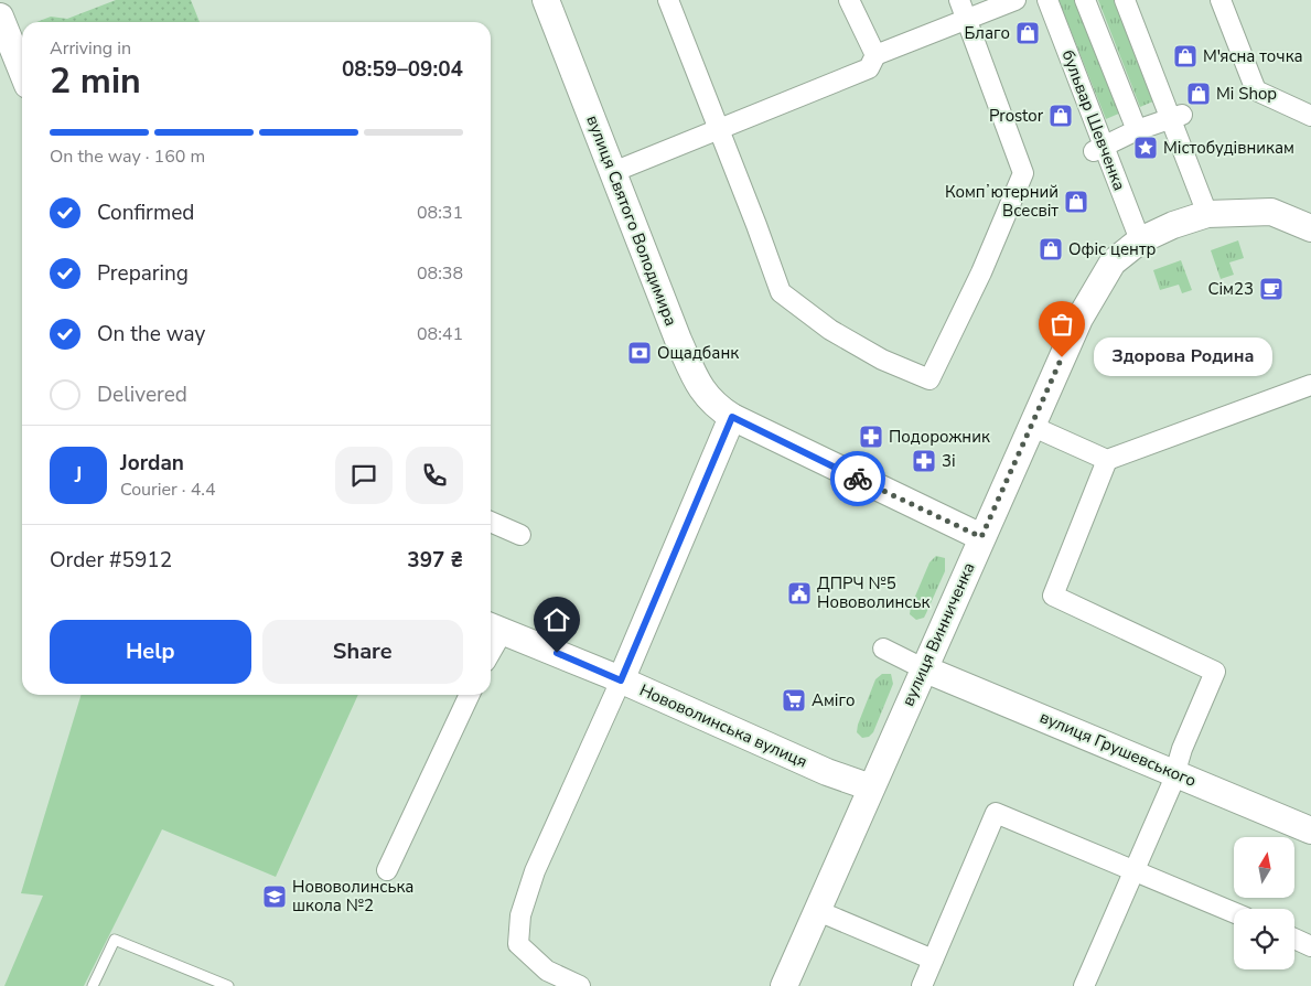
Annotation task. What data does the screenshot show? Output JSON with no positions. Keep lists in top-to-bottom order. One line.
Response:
{"streets":{"street":["бульвар Шевченка","вулиця Святого Володимира","вулиця Винниченка","Нововолинська вулиця","вулиця Грушевського"]},"crossings":[["бульвар Шевченка","вулиця Винниченка"],["вулиця Святого Володимира","вулиця Винниченка"],["вулиця Винниченка","Нововолинська вулиця"],["вулиця Винниченка","вулиця Грушевського"]],"places":{"shop":["Благо","М'ясна точка","Mi Shop","Prostor","Компʼютерний Всесвіт","Офіс центр"],"place":["Містобудівникам"],"cafe":["Сім23"],"bank":["Ощадбанк"],"other":["Здорова Родина"],"pharmacy":["Подорожник","3і"],"public building":["ДПРЧ №5 Нововолинськ"],"supermarket":["Аміго"],"school or university":["Нововолинська школа №2"]},"north":"top","page":{"heading":["2 min","Arriving in","08:59–09:04"],"panel":["Jordan","Courier · 4.4","Order #5912","397 ₴"],"bar":"On the way · 160 m","list":[["Confirmed","08:31"],["Preparing","08:38"],["On the way","08:41"],"Delivered"],"bubble":"Здорова Родина","round":"J","buttons":["Help","Share"]}}
